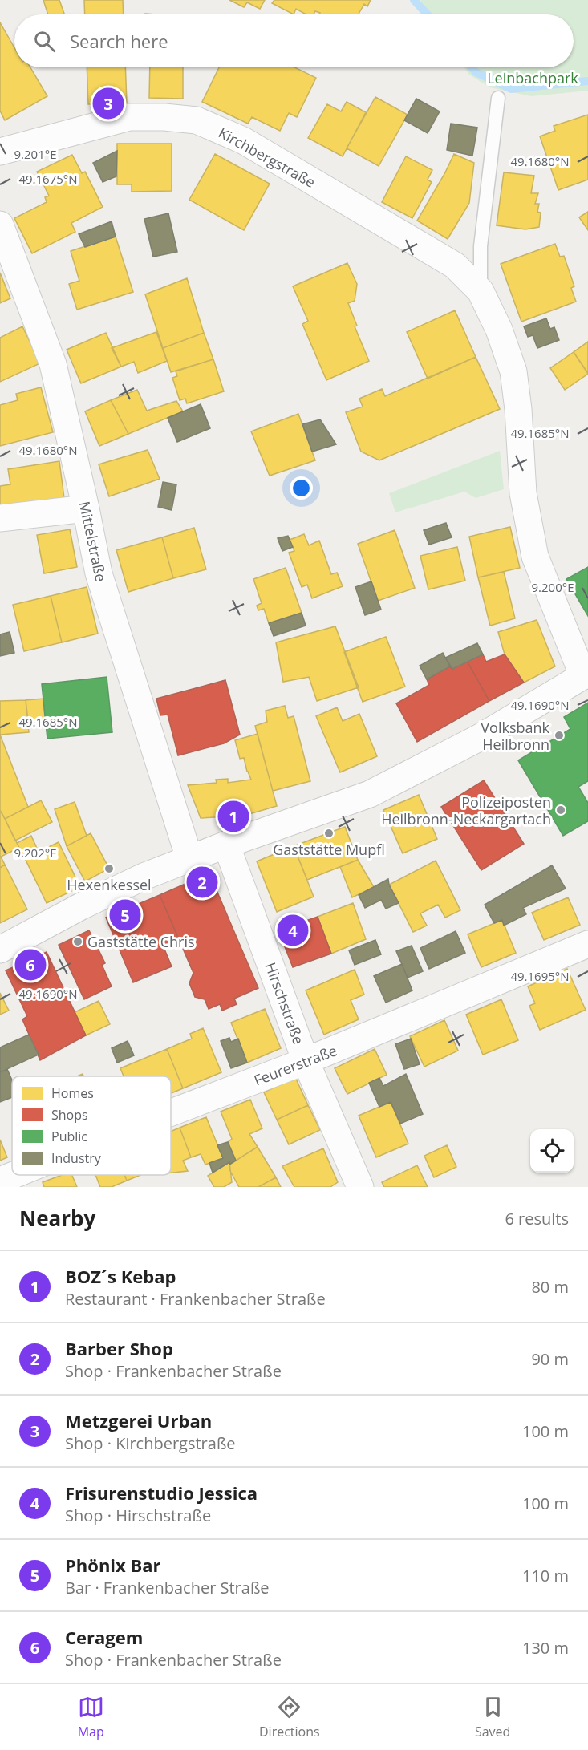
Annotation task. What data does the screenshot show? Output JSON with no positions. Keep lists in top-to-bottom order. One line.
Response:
{"streets":{"street":["Kirchbergstraße","Mittelstraße","Hirschstraße","Feurerstraße"]},"crossings":[["Hirschstraße","Feurerstraße"]],"parks":["Leinbachpark"],"places":["Volksbank Heilbronn","Polizeiposten Heilbronn-Neckargartach","Gaststätte Mupfl","Hexenkessel","Gaststätte Chris"],"legend":["Homes","Shops","Public","Industry"],"page":{"search":"Search here","pins":["3","1","2","5","4","6"],"heading":["Nearby","6 results"],"list":[{"mark":"1","name":"BOZ´s Kebap","note":"Restaurant · Frankenbacher Straße","value":"80 m"},{"mark":"2","name":"Barber Shop","note":"Shop · Frankenbacher Straße","value":"90 m"},{"mark":"3","name":"Metzgerei Urban","note":"Shop · Kirchbergstraße","value":"100 m"},{"mark":"4","name":"Frisurenstudio Jessica","note":"Shop · Hirschstraße","value":"100 m"},{"mark":"5","name":"Phönix Bar","note":"Bar · Frankenbacher Straße","value":"110 m"},{"mark":"6","name":"Ceragem","note":"Shop · Frankenbacher Straße","value":"130 m"}],"nav":["Map","Directions","Saved"]},"coordinates":["9.201°E","49.1680°N","49.1675°N","49.1685°N","9.200°E","49.1690°N","9.202°E","49.1695°N"]}
